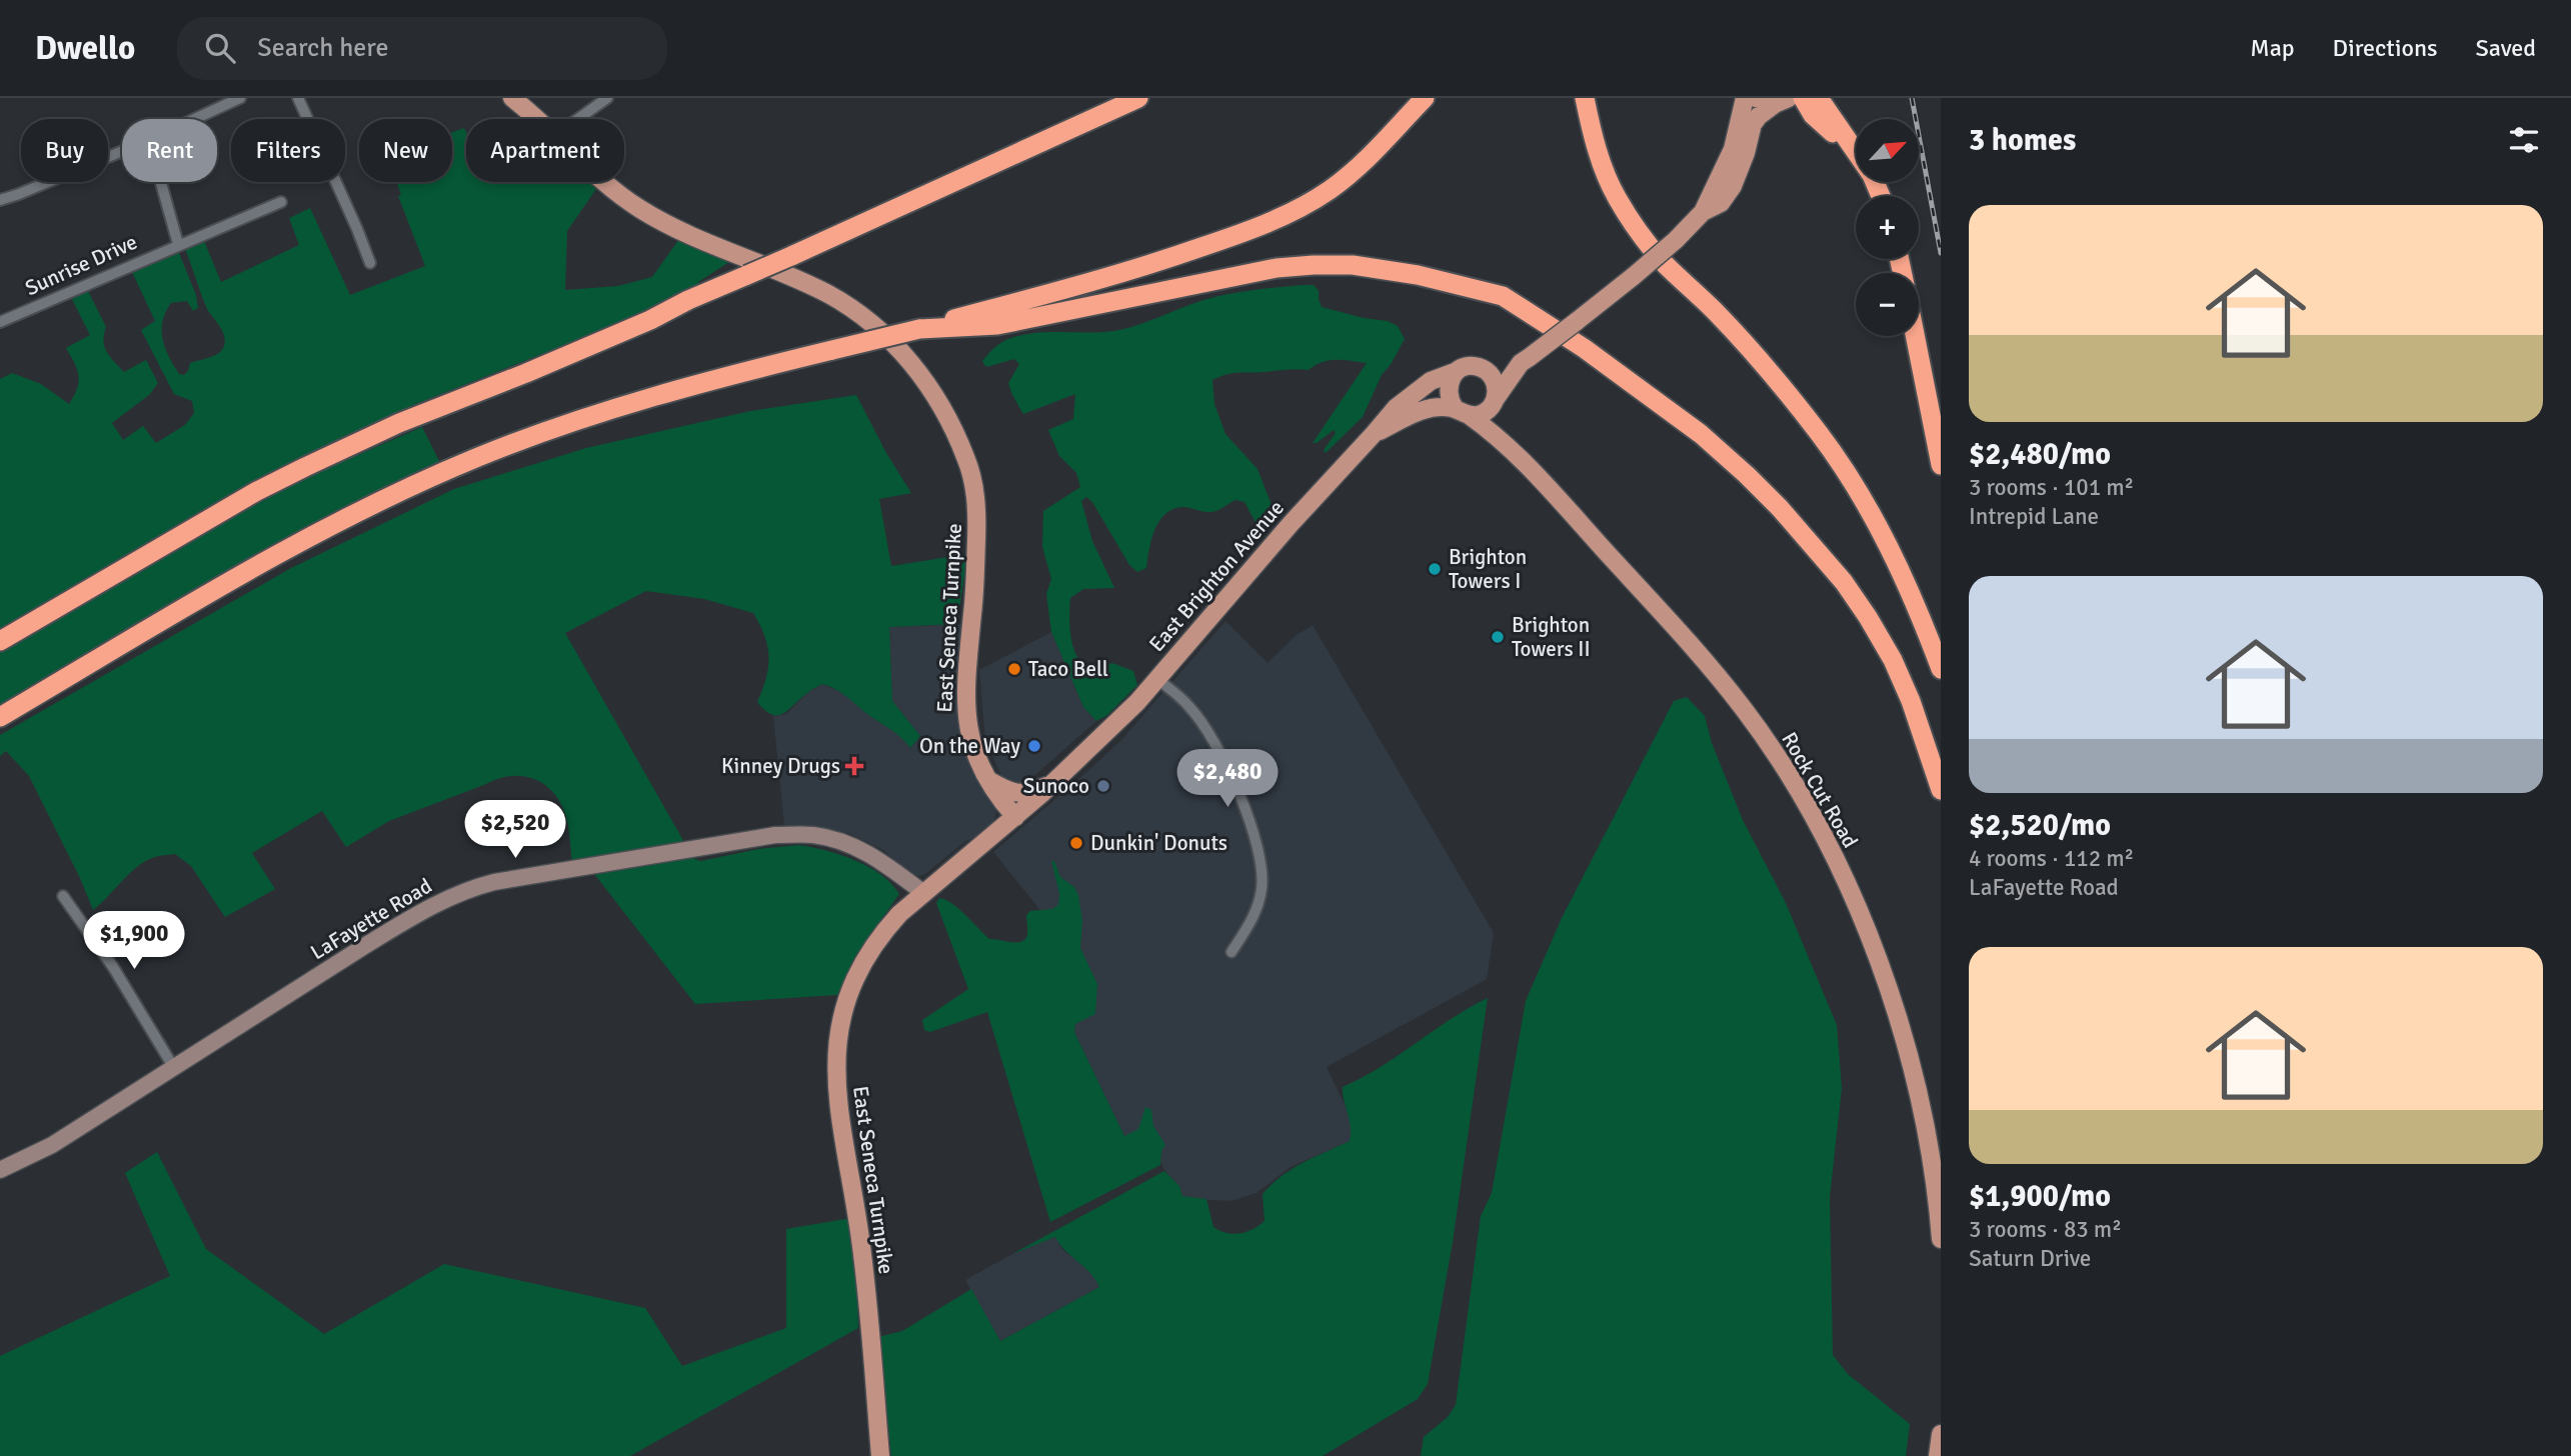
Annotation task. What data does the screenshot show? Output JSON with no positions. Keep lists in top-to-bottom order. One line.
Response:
{"streets":{"main road":["East Brighton Avenue","East Seneca Turnpike","Rock Cut Road"],"street":["Sunrise Drive","LaFayette Road"]},"crossings":[["East Brighton Avenue","East Seneca Turnpike"],["East Brighton Avenue","Rock Cut Road"],["East Seneca Turnpike","LaFayette Road"]],"places":{"other":["Brighton Towers I","Brighton Towers II","Taco Bell","On the Way","Sunoco","Dunkin' Donuts"],"health":["Kinney Drugs"]},"north":"top right","page":{"header":"Dwello","search":"Search here","nav":["Map","Directions","Saved"],"heading":"3 homes","map_buttons":["+","−"],"chip":["Buy","Rent","Filters","New","Apartment"],"list":[{"name":"$2,480/mo","note":"3 rooms · 101 m² · Intrepid Lane"},{"name":"$2,520/mo","note":"4 rooms · 112 m² · LaFayette Road"},{"name":"$1,900/mo","note":"3 rooms · 83 m² · Saturn Drive"}],"price":["$2,480","$2,520","$1,900"]}}
